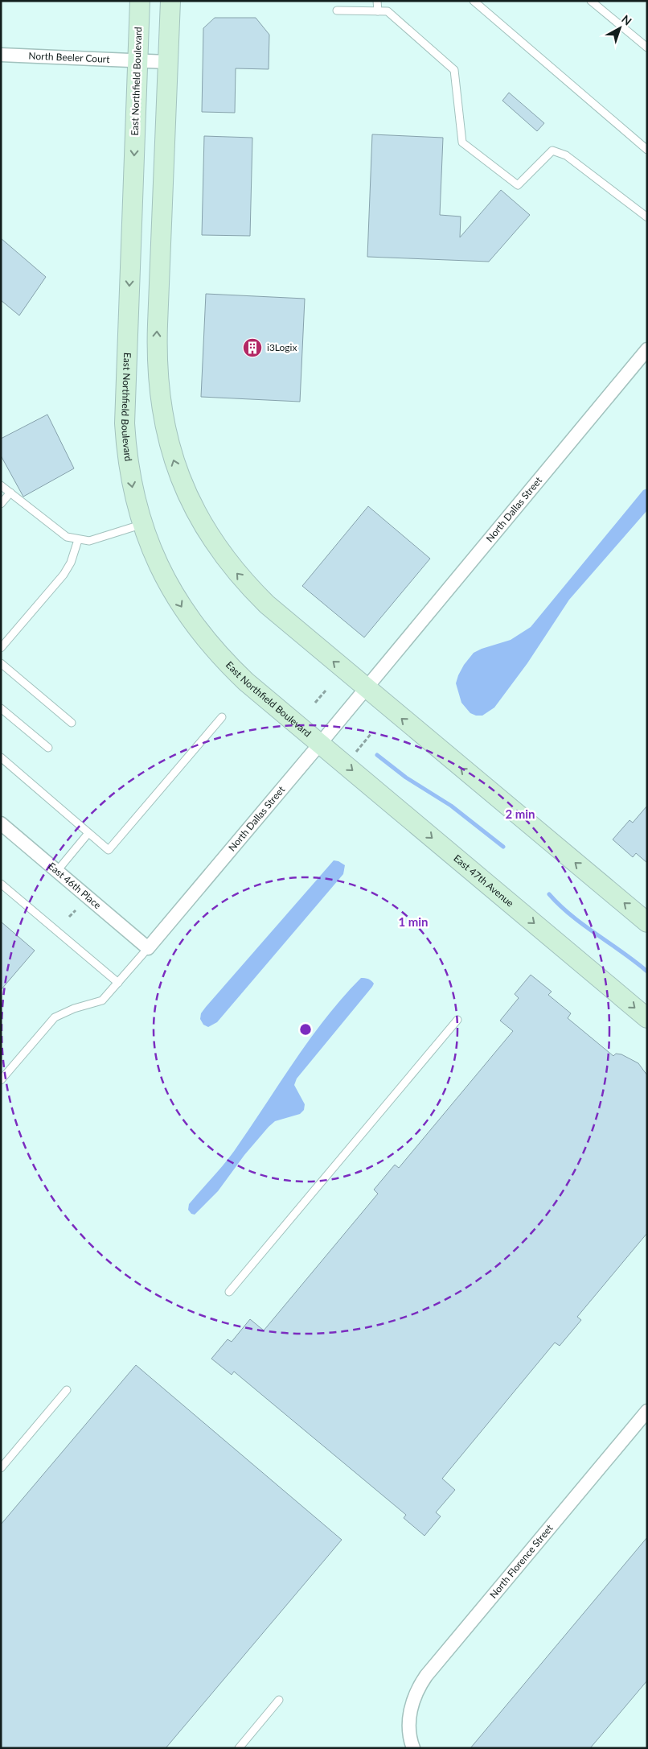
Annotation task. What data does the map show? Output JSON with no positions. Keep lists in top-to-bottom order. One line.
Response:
{"streets":{"main road":["East Northfield Boulevard","East 47th Avenue"],"street":["North Beeler Court","North Dallas Street","East 46th Place","North Florence Street"]},"crossings":[["North Beeler Court","East Northfield Boulevard"],["East Northfield Boulevard","North Dallas Street"],["East Northfield Boulevard","East 47th Avenue"],["North Dallas Street","East 47th Avenue"],["North Dallas Street","East 46th Place"]],"places":{"building":["i3Logix"]},"north":"top right","rings":["2 min","1 min"]}
